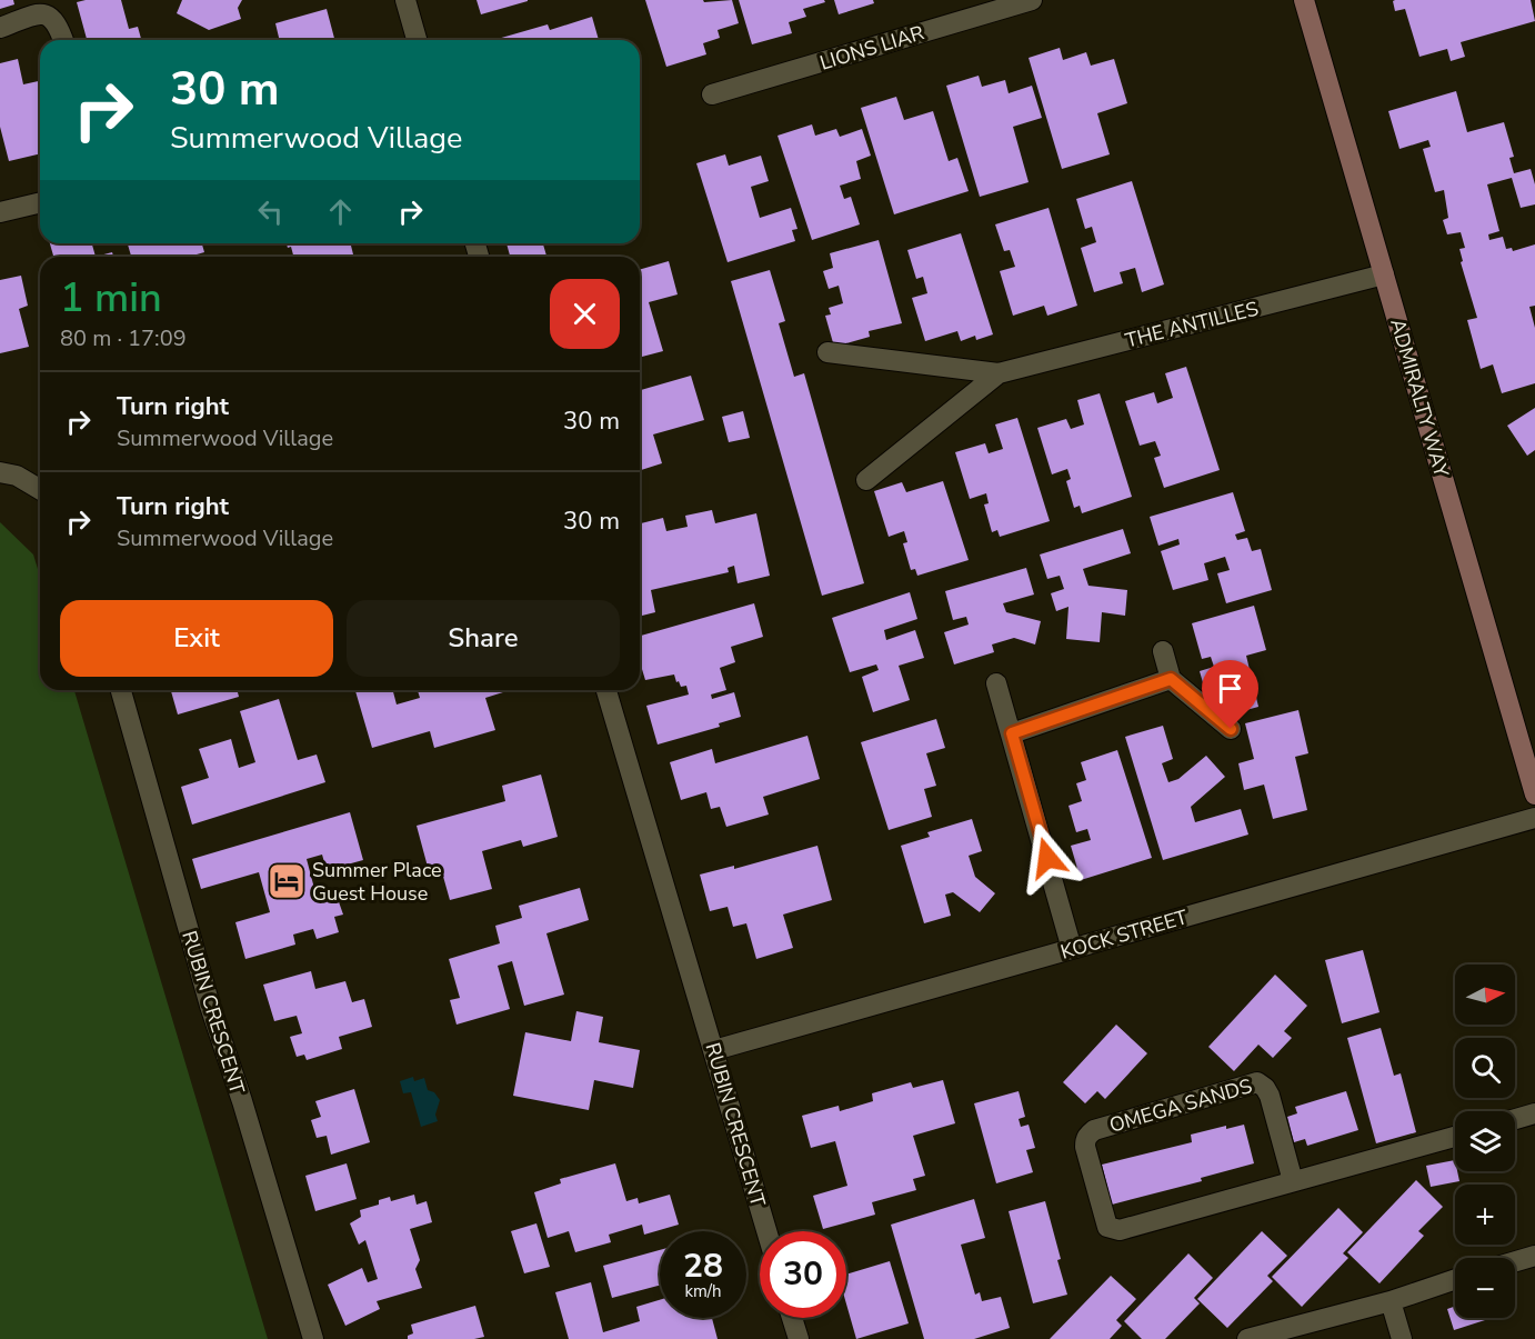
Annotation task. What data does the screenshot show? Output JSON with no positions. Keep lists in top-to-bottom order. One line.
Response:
{"streets":{"main road":["ADMIRALTY WAY"],"street":["LIONS LIAR","THE ANTILLES","KOCK STREET","RUBIN CRESCENT","OMEGA SANDS"]},"crossings":[["THE ANTILLES","ADMIRALTY WAY"],["KOCK STREET","RUBIN CRESCENT"]],"places":{"hotel":["Summer Place Guest House"]},"north":"right","page":{"turn":["30 m","Summerwood Village"],"heading":["1 min","80 m · 17:09"],"list":[{"name":"Turn right","note":"Summerwood Village","value":"30 m"},{"name":"Turn right","note":"Summerwood Village","value":"30 m"}],"buttons":["Exit","Share"],"map_buttons":["+","−"],"speed":"28 km/h","limit":"30"}}
